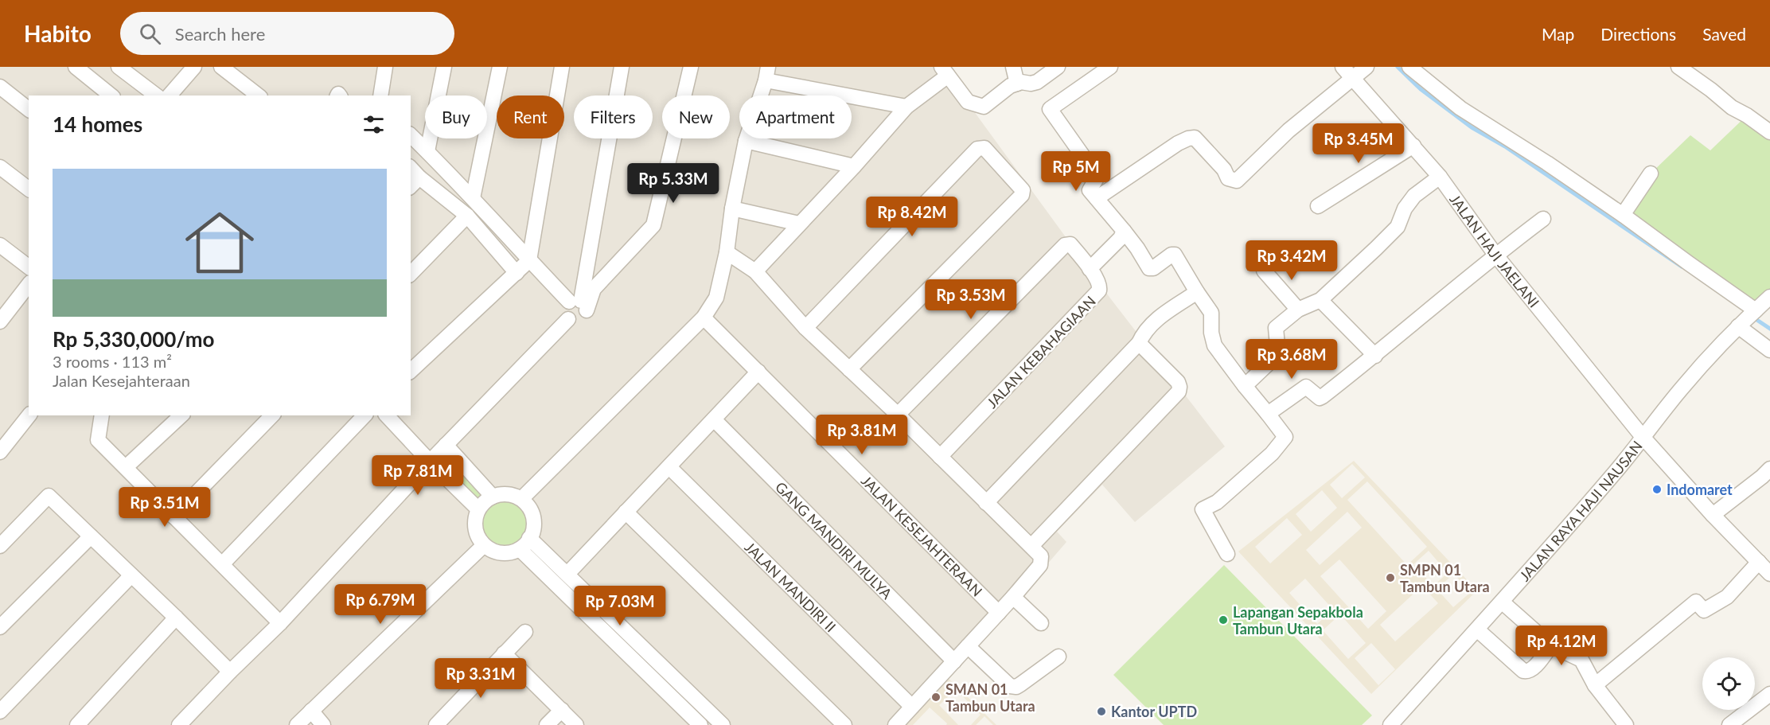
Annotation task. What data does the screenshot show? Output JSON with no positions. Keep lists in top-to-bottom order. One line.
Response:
{"streets":{"street":["JALAN HAJI JAELANI","JALAN KEBAHAGIAAN","JALAN RAYA HAJI NAUSAN","JALAN KESEJAHTERAAN","GANG MANDIRI MULYA","JALAN MANDIRI II"]},"crossings":[["JALAN HAJI JAELANI","JALAN RAYA HAJI NAUSAN"]],"places":["Indomaret","SMPN 01 Tambun Utara","Lapangan Sepakbola Tambun Utara","SMAN 01 Tambun Utara","Kantor UPTD"],"page":{"header":"Habito","search":"Search here","nav":["Map","Directions","Saved"],"chip":["Buy","Rent","Filters","New","Apartment"],"heading":"14 homes","price":["Rp 3.45M","Rp 5M","Rp 5.33M","Rp 8.42M","Rp 3.42M","Rp 3.53M","Rp 3.68M","Rp 3.81M","Rp 7.81M","Rp 3.51M","Rp 6.79M","Rp 7.03M","Rp 4.12M","Rp 3.31M"],"list":[{"name":"Rp 5,330,000/mo","note":"3 rooms · 113 m² · Jalan Kesejahteraan"}]}}
